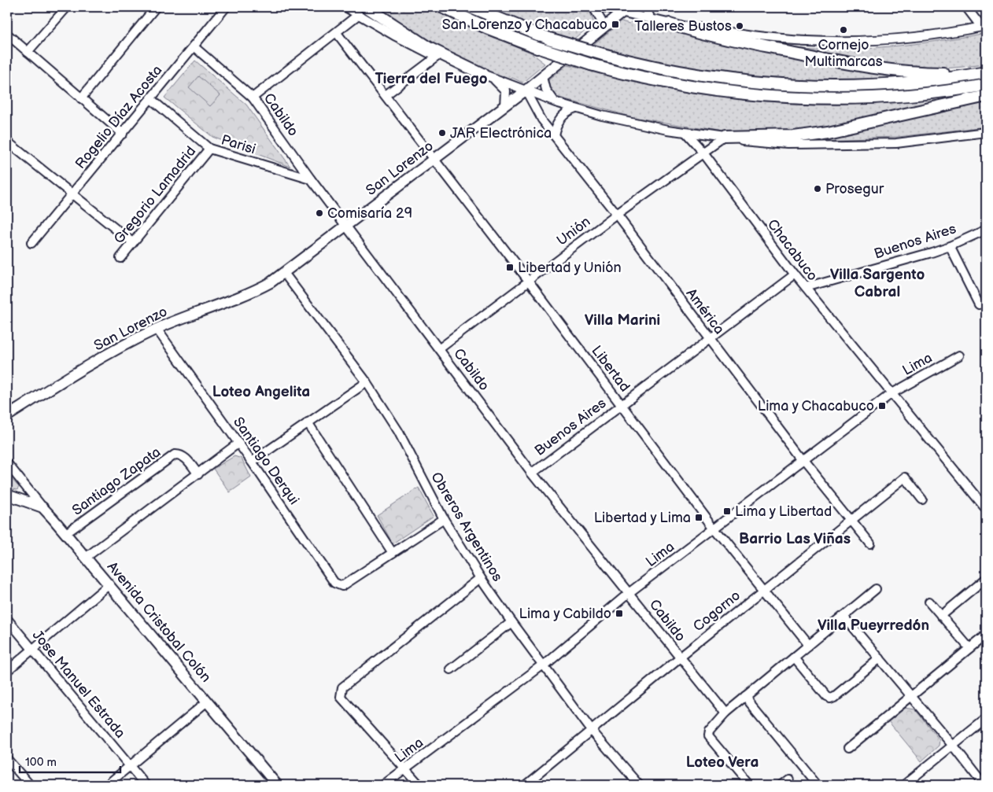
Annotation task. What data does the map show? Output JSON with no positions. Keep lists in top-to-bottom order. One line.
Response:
{"streets":{"main road":["San Lorenzo","Avenida Cristobal Colón"],"street":["Cabildo","Rogelio Díaz Acosta","Parisi","Gregorio Lamadrid","Unión","Buenos Aires","Chacabuco","América","Lima","Libertad","Santiago Derqui","Santiago Zapata","Obreros Argentinos","Cogorno","Jose Manuel Estrada"]},"crossings":[["Cabildo","Rogelio Díaz Acosta"],["Cabildo","Parisi"],["Cabildo","San Lorenzo"],["Cabildo","Unión"],["Cabildo","Buenos Aires"],["Cabildo","Lima"],["Cabildo","Cogorno"],["Rogelio Díaz Acosta","Parisi"],["Parisi","Gregorio Lamadrid"],["San Lorenzo","América"],["San Lorenzo","Libertad"],["San Lorenzo","Santiago Derqui"],["San Lorenzo","Obreros Argentinos"],["Unión","Chacabuco"],["Unión","América"],["Unión","Libertad"],["Buenos Aires","Chacabuco"],["Buenos Aires","América"],["Buenos Aires","Libertad"],["Chacabuco","Lima"],["América","Lima"],["América","Cogorno"],["Lima","Libertad"],["Lima","Obreros Argentinos"],["Libertad","Cogorno"],["Santiago Zapata","Avenida Cristobal Colón"],["Obreros Argentinos","Cogorno"]],"districts":["Tierra del Fuego","Villa Sargento Cabral","Villa Marini","Loteo Angelita","Barrio Las Viñas","Villa Pueyrredón","Loteo Vera"],"places":{"transit":["San Lorenzo y Chacabuco","Libertad y Unión","Lima y Chacabuco","Lima y Libertad","Libertad y Lima","Lima y Cabildo"],"other":["Talleres Bustos","Cornejo Multimarcas","JAR Electrónica","Prosegur","Comisaría 29"]},"scale_bar":"100 m"}
